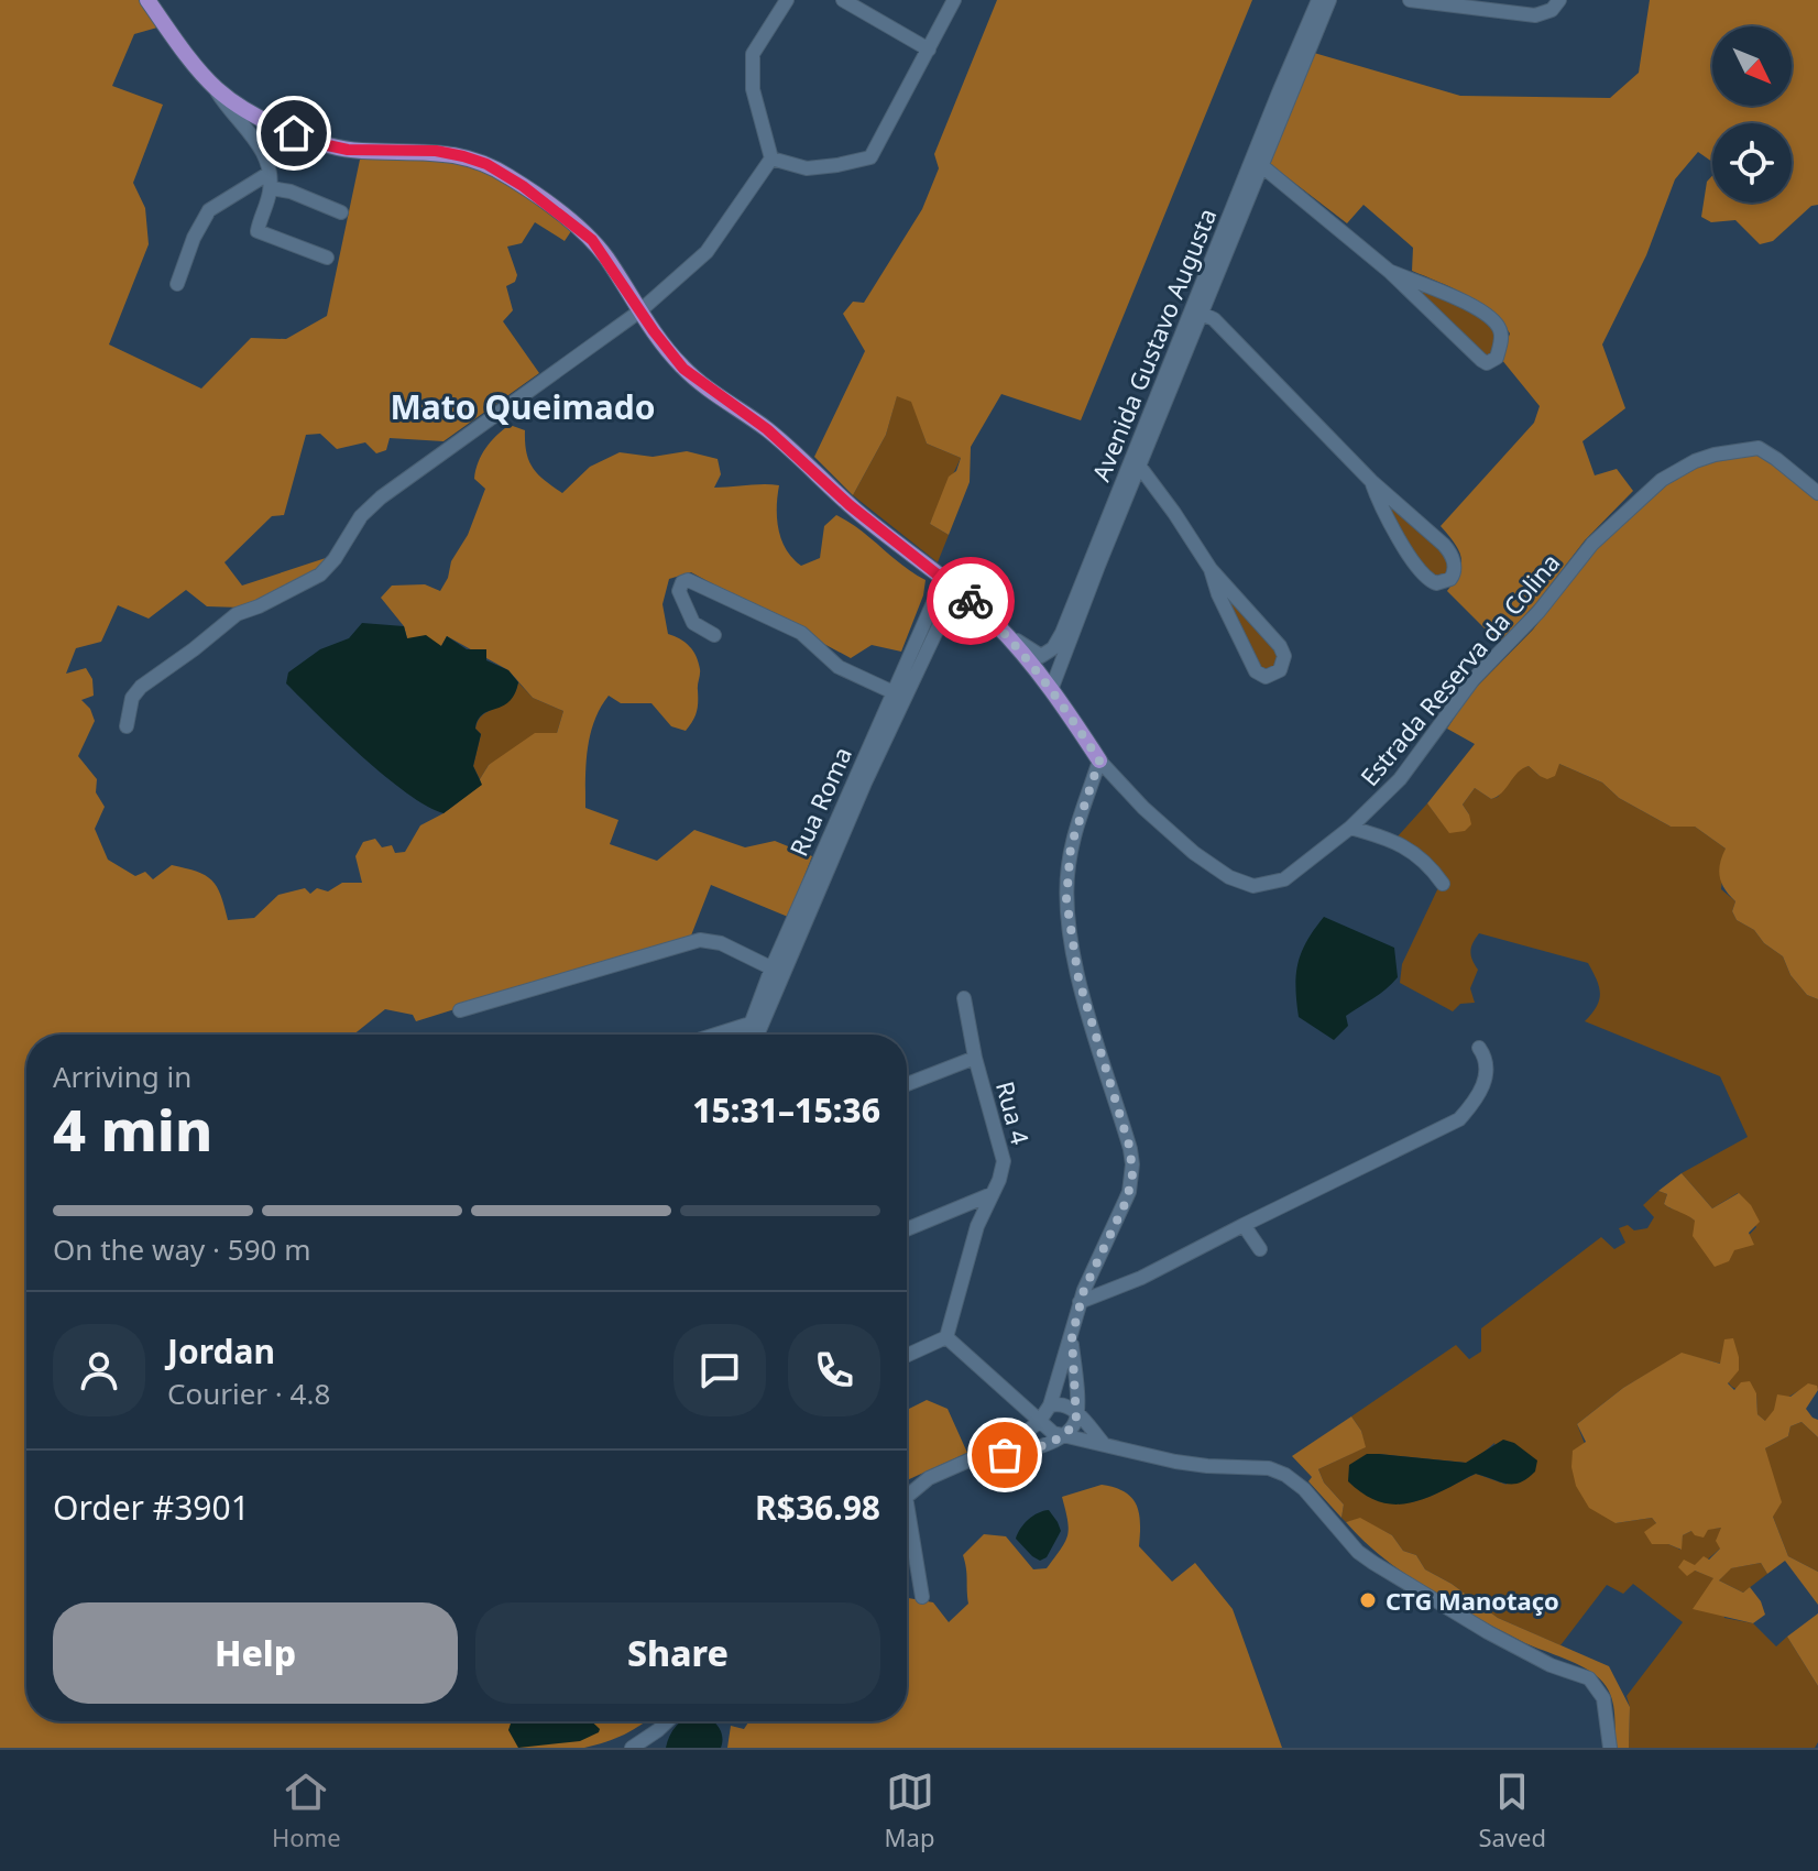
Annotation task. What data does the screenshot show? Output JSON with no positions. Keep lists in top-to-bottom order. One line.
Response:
{"streets":{"street":["Avenida Gustavo Augusta","Estrada Reserva da Colina","Rua Roma","Rua 4"]},"districts":["Mato Queimado"],"places":["CTG Manotaço"],"north":"bottom right","page":{"heading":["4 min","Arriving in","15:31–15:36"],"panel":["Jordan","Courier · 4.8","Order #3901","R$36.98"],"bar":"On the way · 590 m","buttons":["Help","Share"],"tabs":["Home","Map","Saved"]}}
